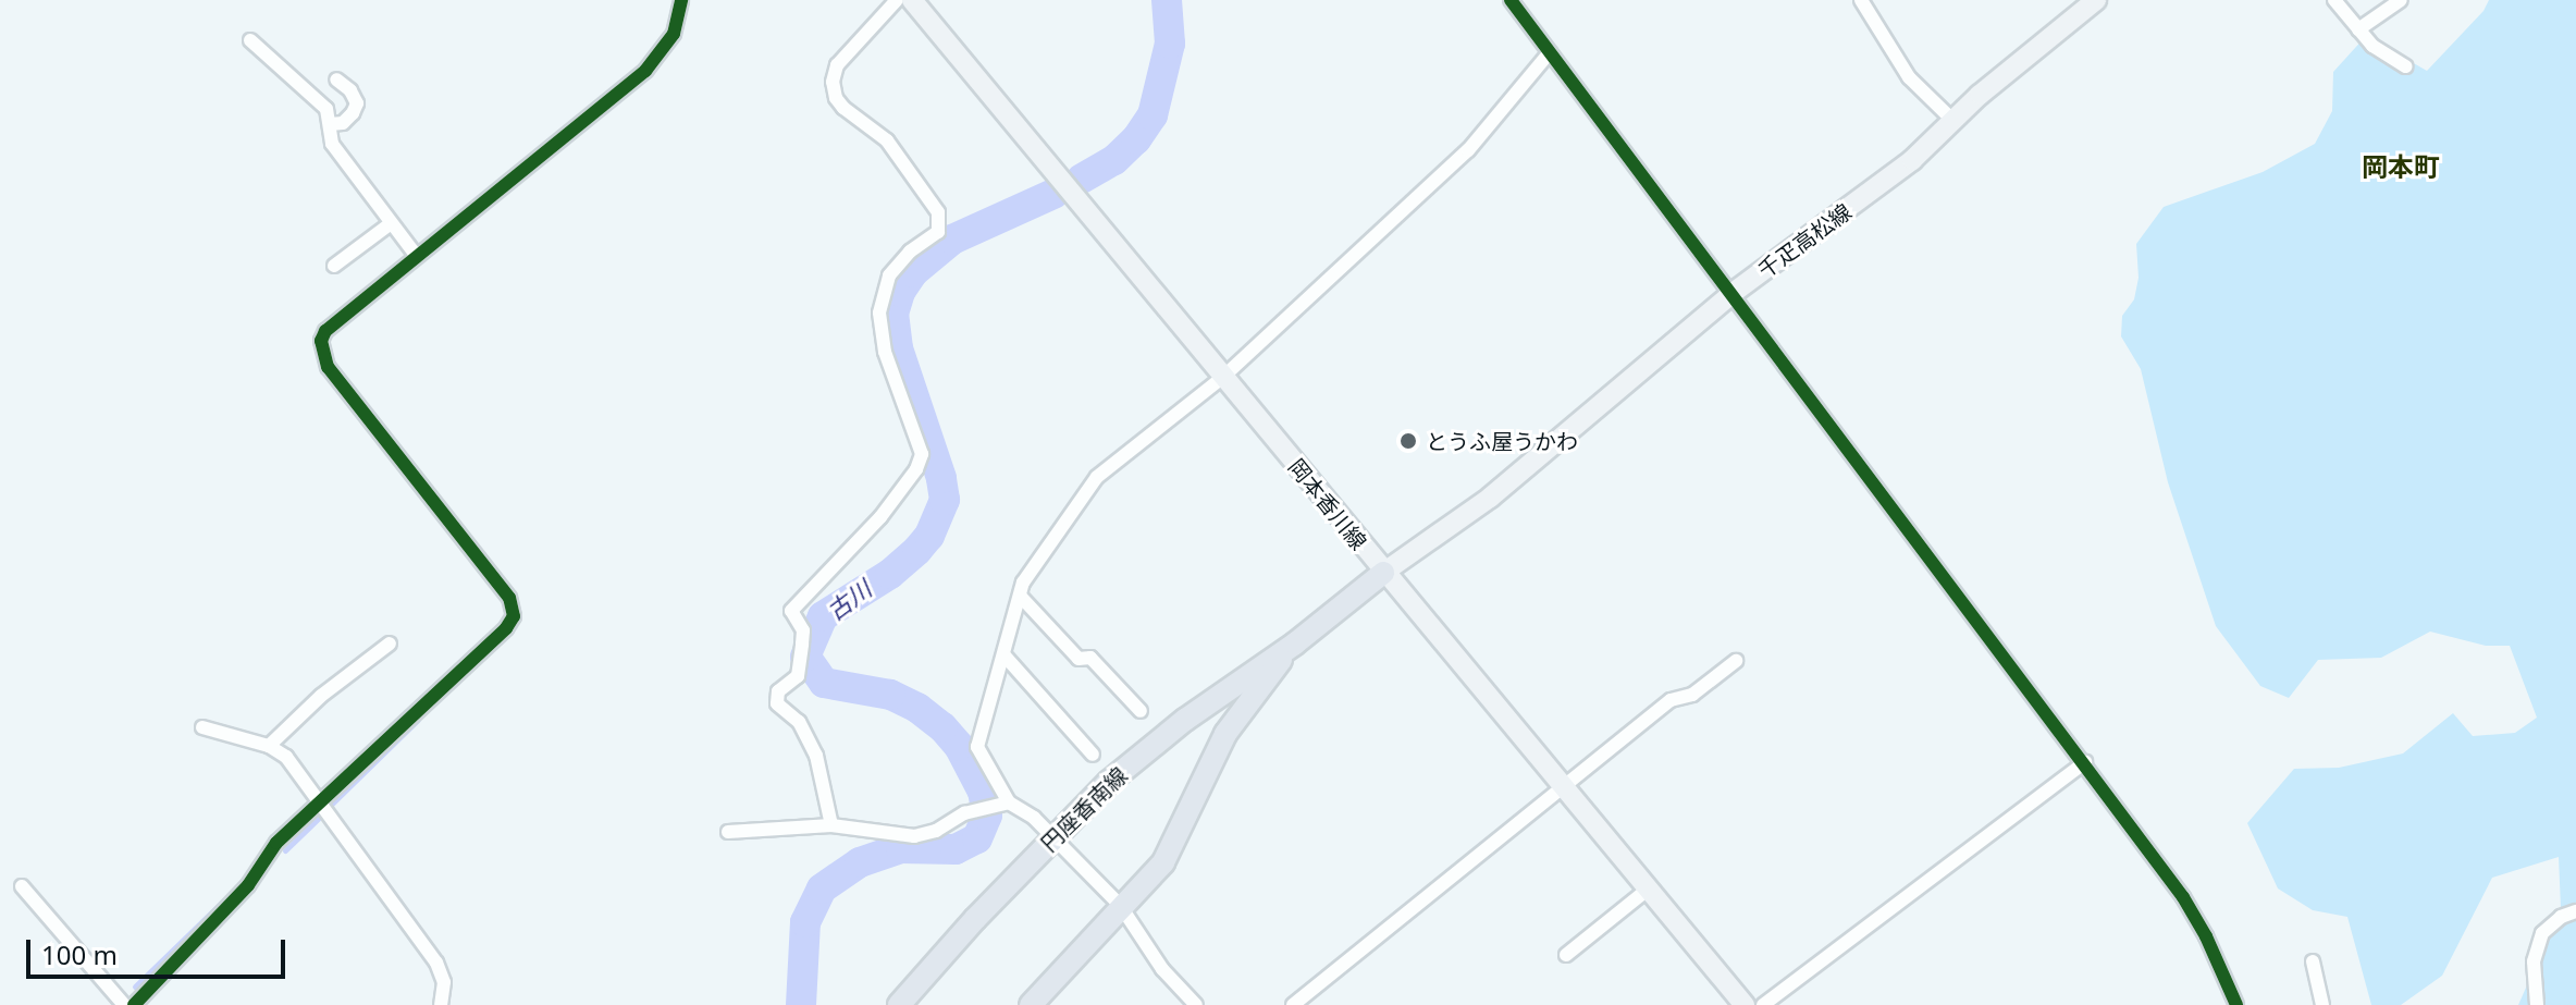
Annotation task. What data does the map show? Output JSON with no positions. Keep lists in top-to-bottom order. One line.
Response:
{"streets":{"main road":["千疋高松線","岡本香川線","円座香南線"]},"crossings":[["千疋高松線","岡本香川線"],["千疋高松線","円座香南線"],["岡本香川線","円座香南線"]],"districts":["岡本町"],"water":["古川"],"places":["とうふ屋うかわ"],"scale_bar":"100 m"}
